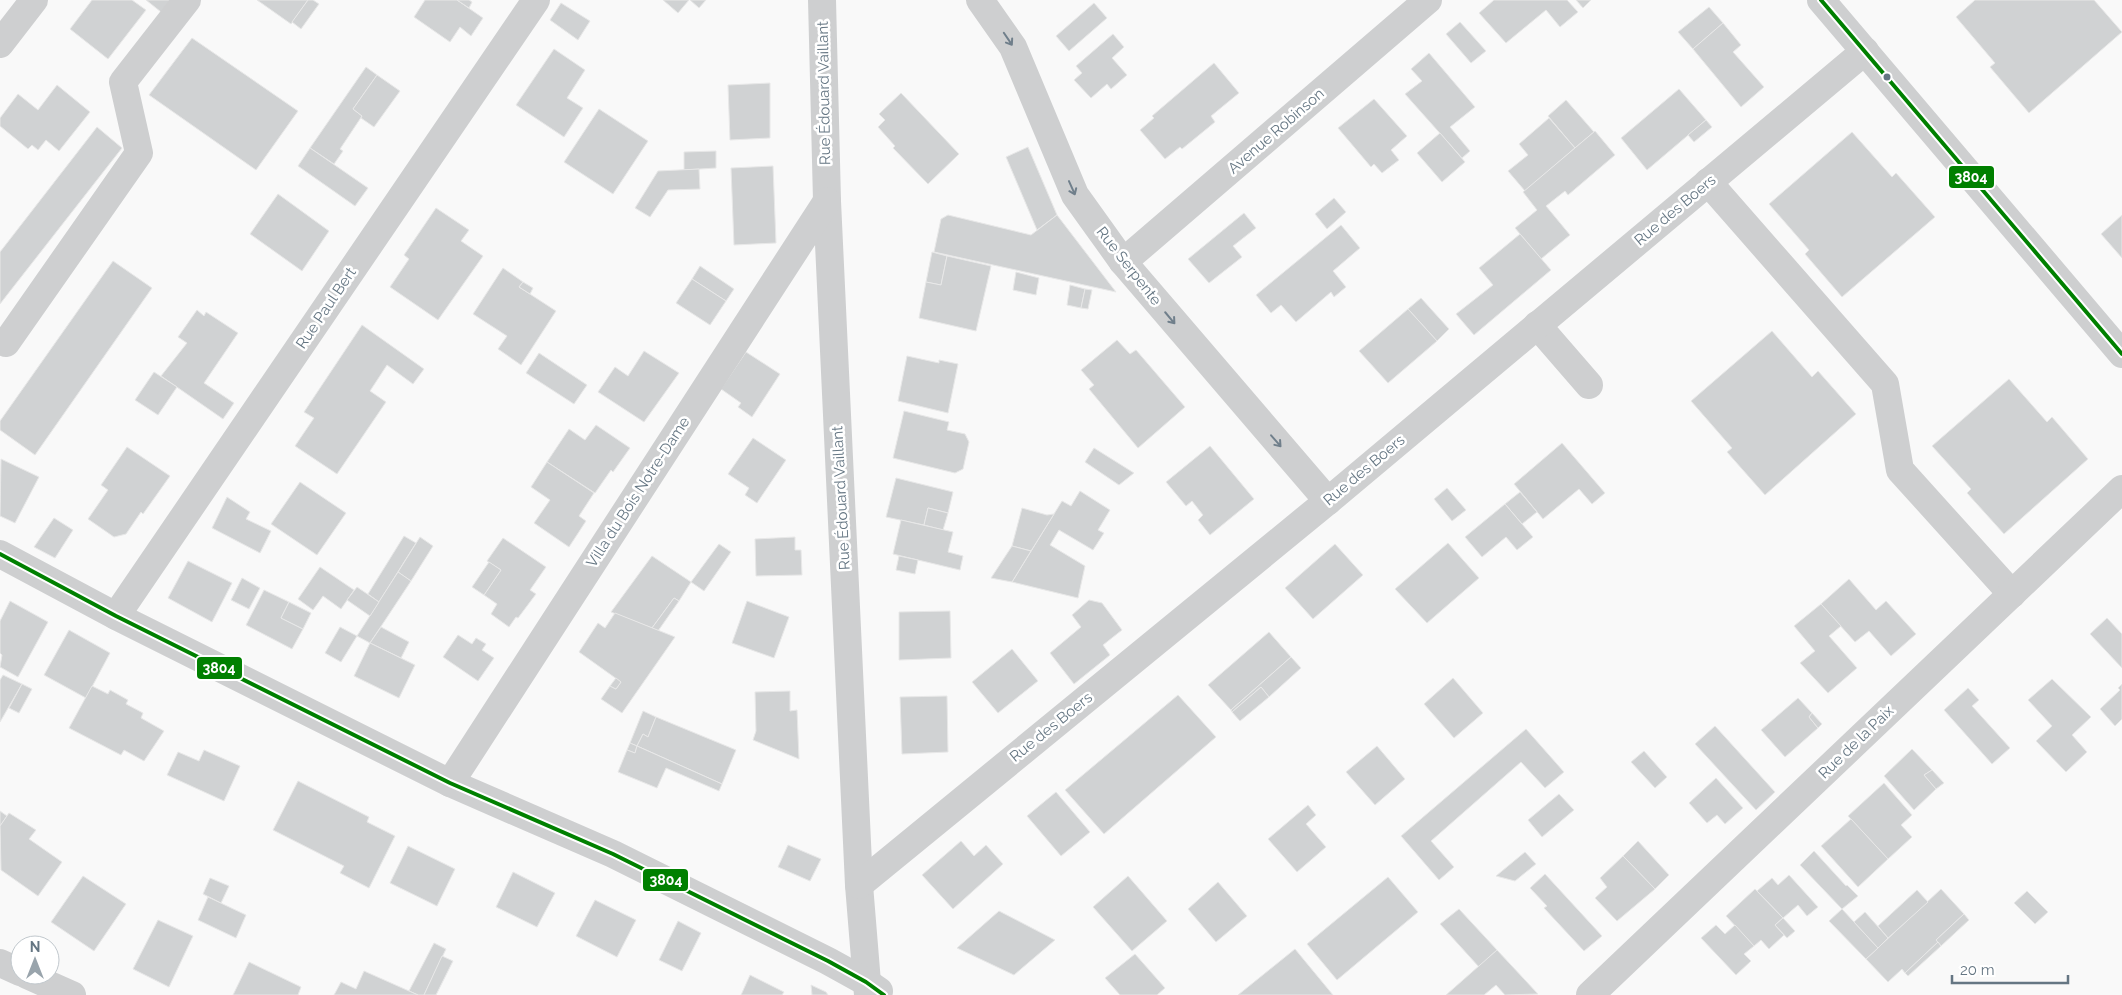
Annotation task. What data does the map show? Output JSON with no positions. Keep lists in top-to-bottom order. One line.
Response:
{"streets":{"street":["Rue Édouard Vaillant","Avenue Robinson","Rue des Boers","Rue Serpente","Rue Paul Bert","Villa du Bois Notre-Dame","Rue de la Paix"]},"crossings":[["Rue Édouard Vaillant","Rue des Boers"],["Rue Édouard Vaillant","Villa du Bois Notre-Dame"],["Avenue Robinson","Rue Serpente"],["Rue des Boers","Rue Serpente"]],"one_way":["Rue Serpente"],"lines":["transit line 3804"],"scale_bar":"20 m","north":"top"}
